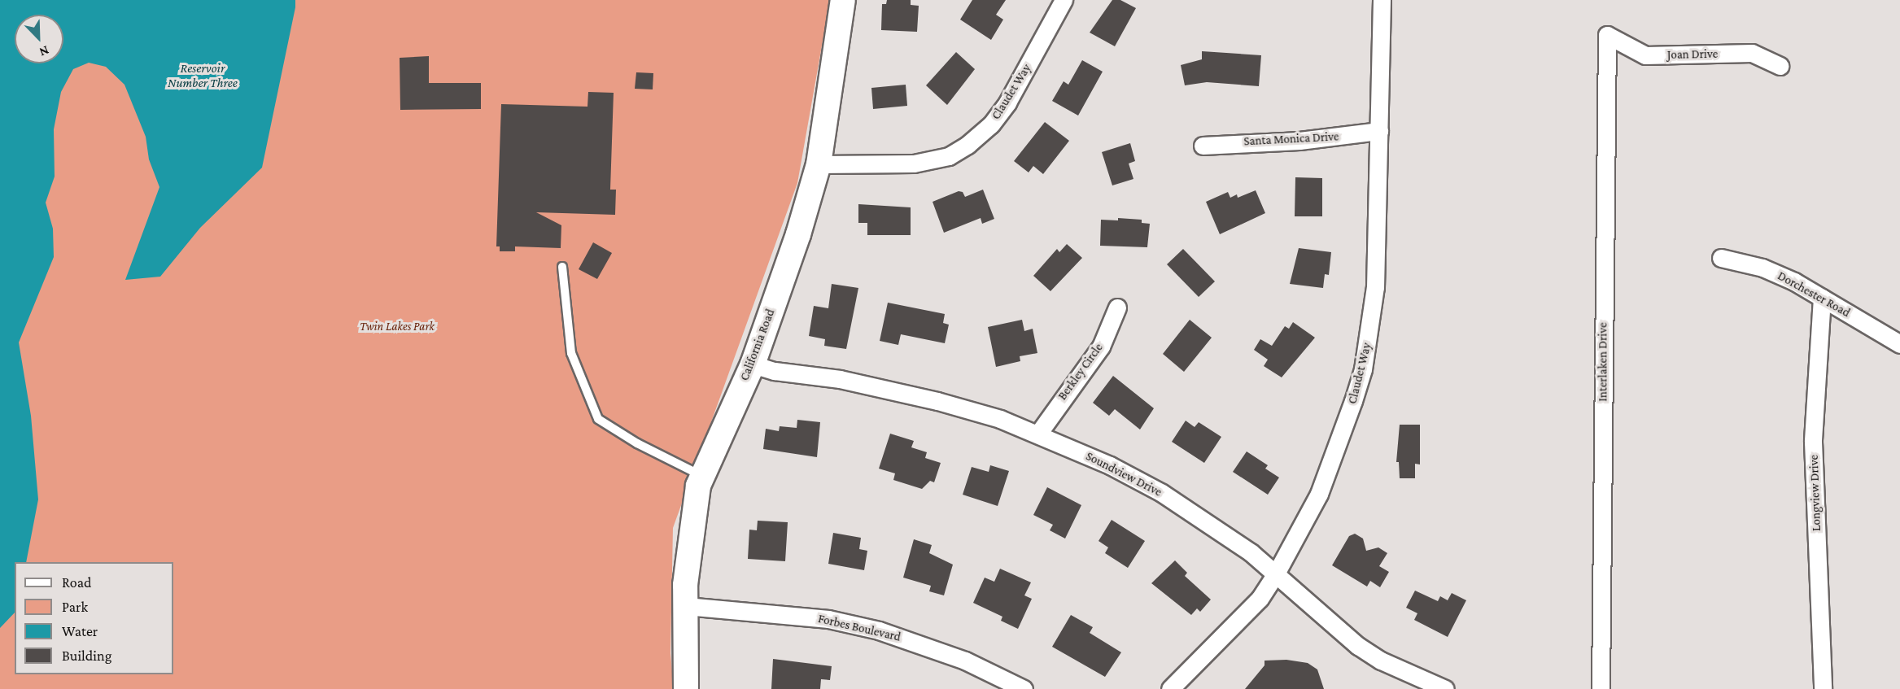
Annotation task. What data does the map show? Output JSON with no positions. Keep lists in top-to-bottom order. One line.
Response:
{"streets":{"main road":["California Road"],"street":["Joan Drive","Claudet Way","Santa Monica Drive","Dorchester Road","Interlaken Drive","Berkley Circle","Soundview Drive","Longview Drive","Forbes Boulevard"]},"crossings":[["Joan Drive","Interlaken Drive"],["Claudet Way","Santa Monica Drive"],["Claudet Way","California Road"],["Claudet Way","Soundview Drive"],["Dorchester Road","Longview Drive"],["California Road","Soundview Drive"],["California Road","Forbes Boulevard"],["Berkley Circle","Soundview Drive"]],"water":["Reservoir Number Three"],"parks":["Twin Lakes Park"],"legend":["Road","Park","Water","Building"],"north":"bottom right"}
